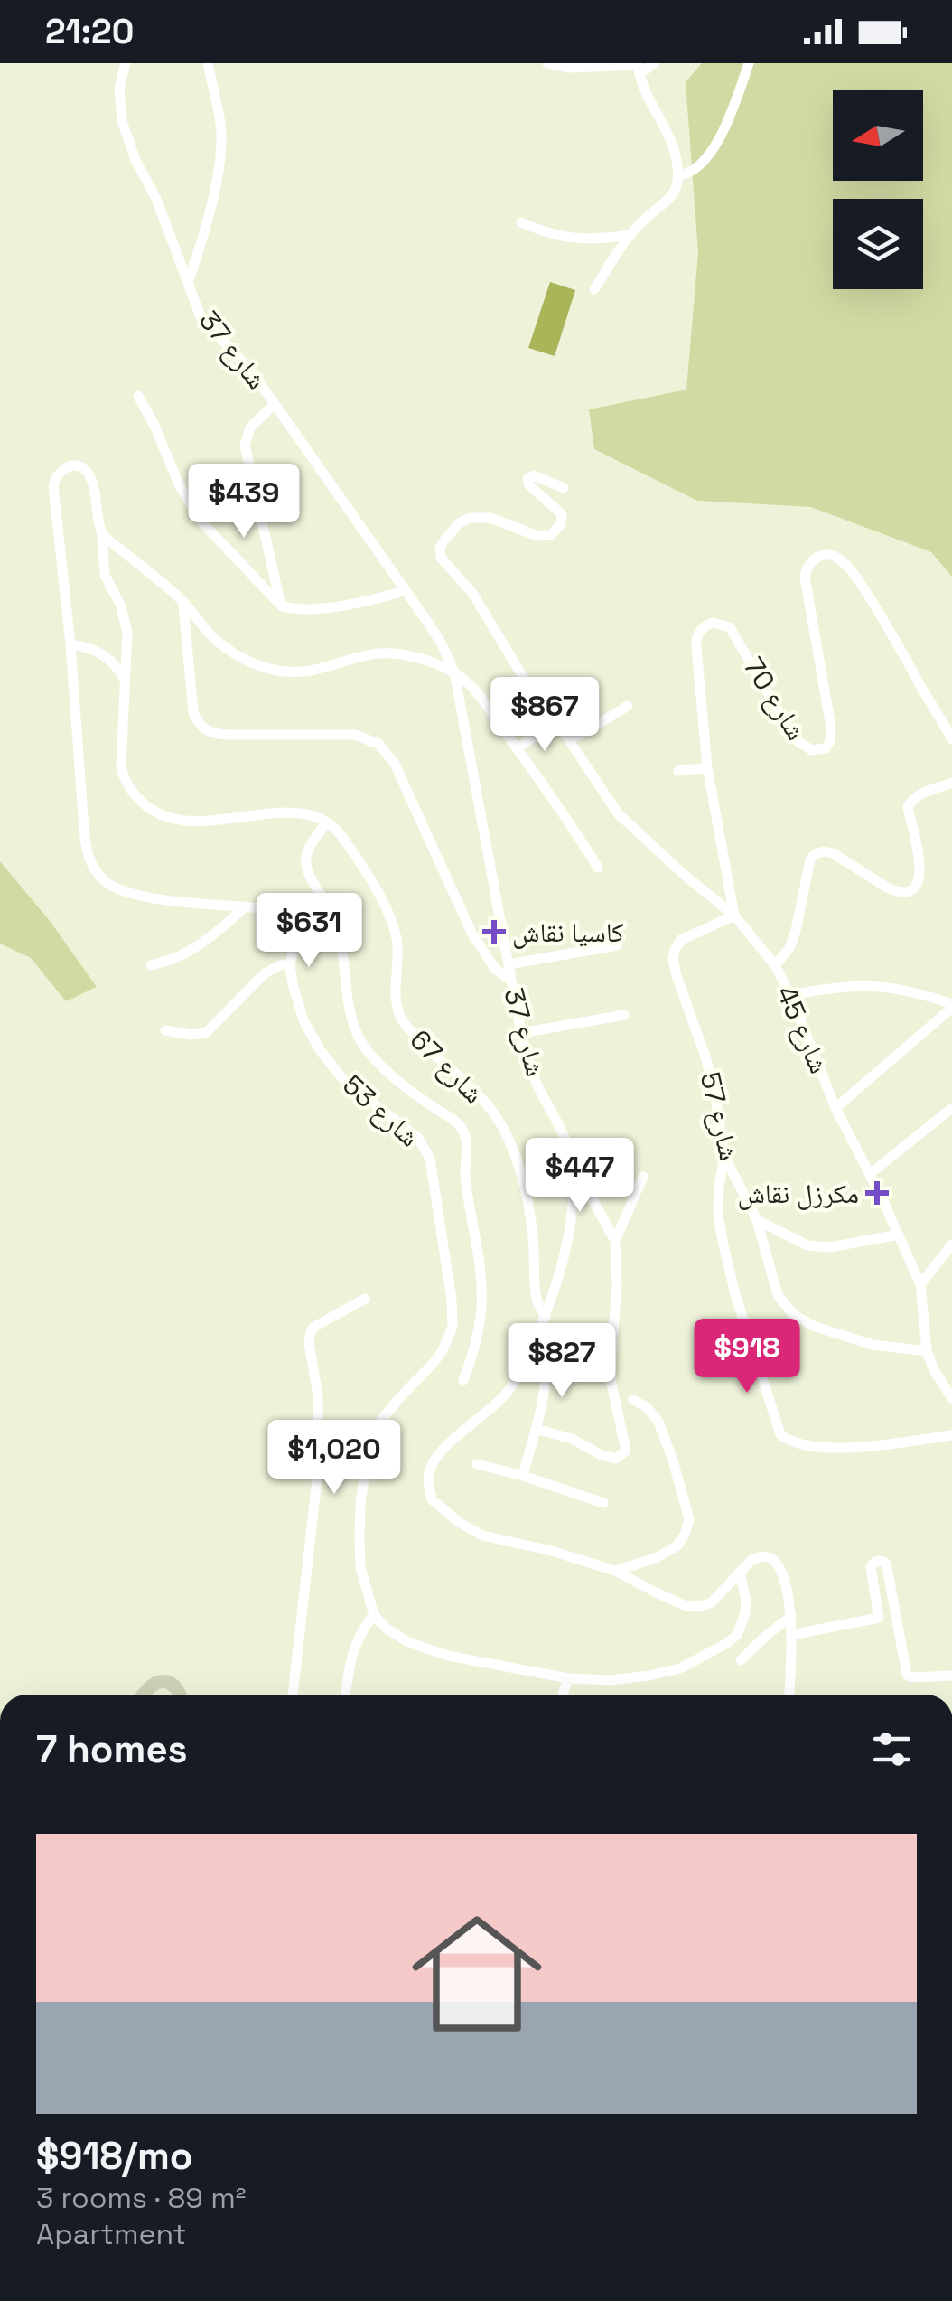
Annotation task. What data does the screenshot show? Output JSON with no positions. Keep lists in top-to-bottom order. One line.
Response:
{"streets":{"street":["شارع 37","شارع 70","شارع 45","شارع 67","شارع 53","شارع 57"]},"crossings":[["شارع 37","شارع 67"],["شارع 70","شارع 45"],["شارع 70","شارع 57"],["شارع 45","شارع 57"]],"places":{"health":["كاسيا نقاش","مكرزل نقاش"]},"north":"left","page":{"status":"21:20","price":["$439","$867","$631","$447","$918","$827","$1,020"],"heading":"7 homes","list":[{"name":"$918/mo","note":"3 rooms · 89 m² · Apartment"}]}}
